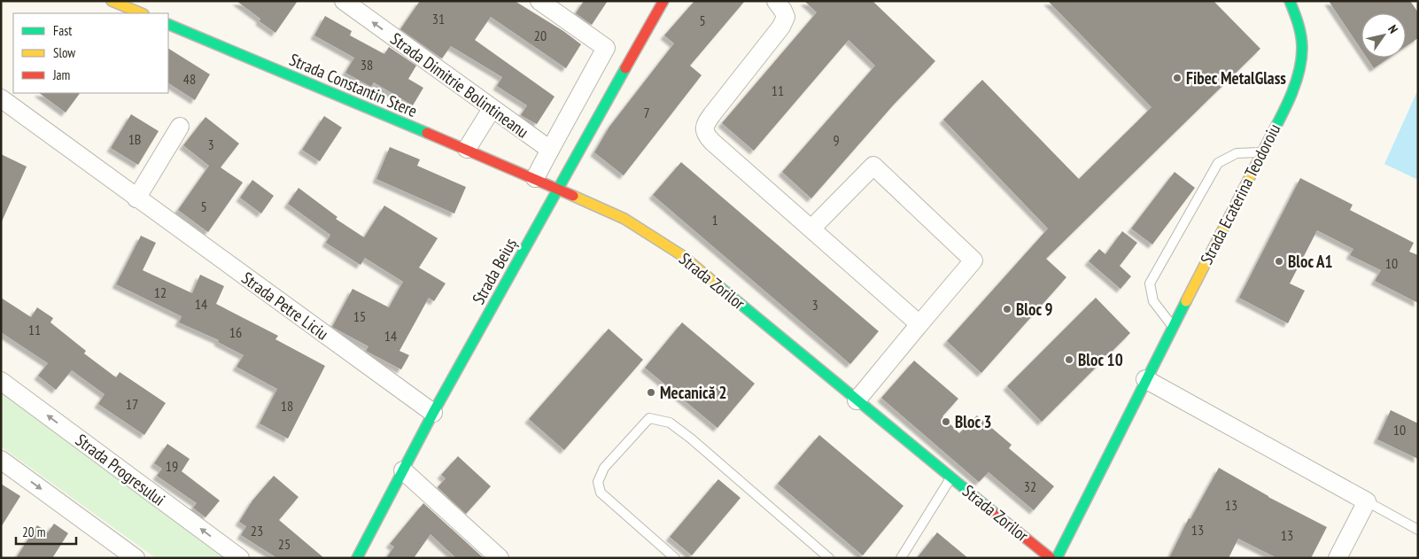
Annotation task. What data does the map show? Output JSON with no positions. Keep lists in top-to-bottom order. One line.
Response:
{"streets":{"street":["Strada Constantin Stere","Strada Dimitrie Bolintineanu","Strada Ecaterina Teodoroiu","Strada Beiuș","Strada Zorilor","Strada Petre Liciu","Strada Progresului"]},"crossings":[["Strada Constantin Stere","Strada Zorilor"],["Strada Beiuș","Strada Zorilor"],["Strada Beiuș","Strada Petre Liciu"]],"one_way":["Strada Dimitrie Bolintineanu"],"places":["Fibec MetalGlass","Bloc A1","Bloc 9","Bloc 10","Mecanică 2","Bloc 3"],"house_numbers":["31","5","20","38","48","11","7","1B","9","3","5","1","10","12","14","3","15","11","16","14","17","18","10","19","32","13","13","23","13","25"],"legend":["Fast","Slow","Jam"],"scale_bar":"20 m","north":"top right"}
